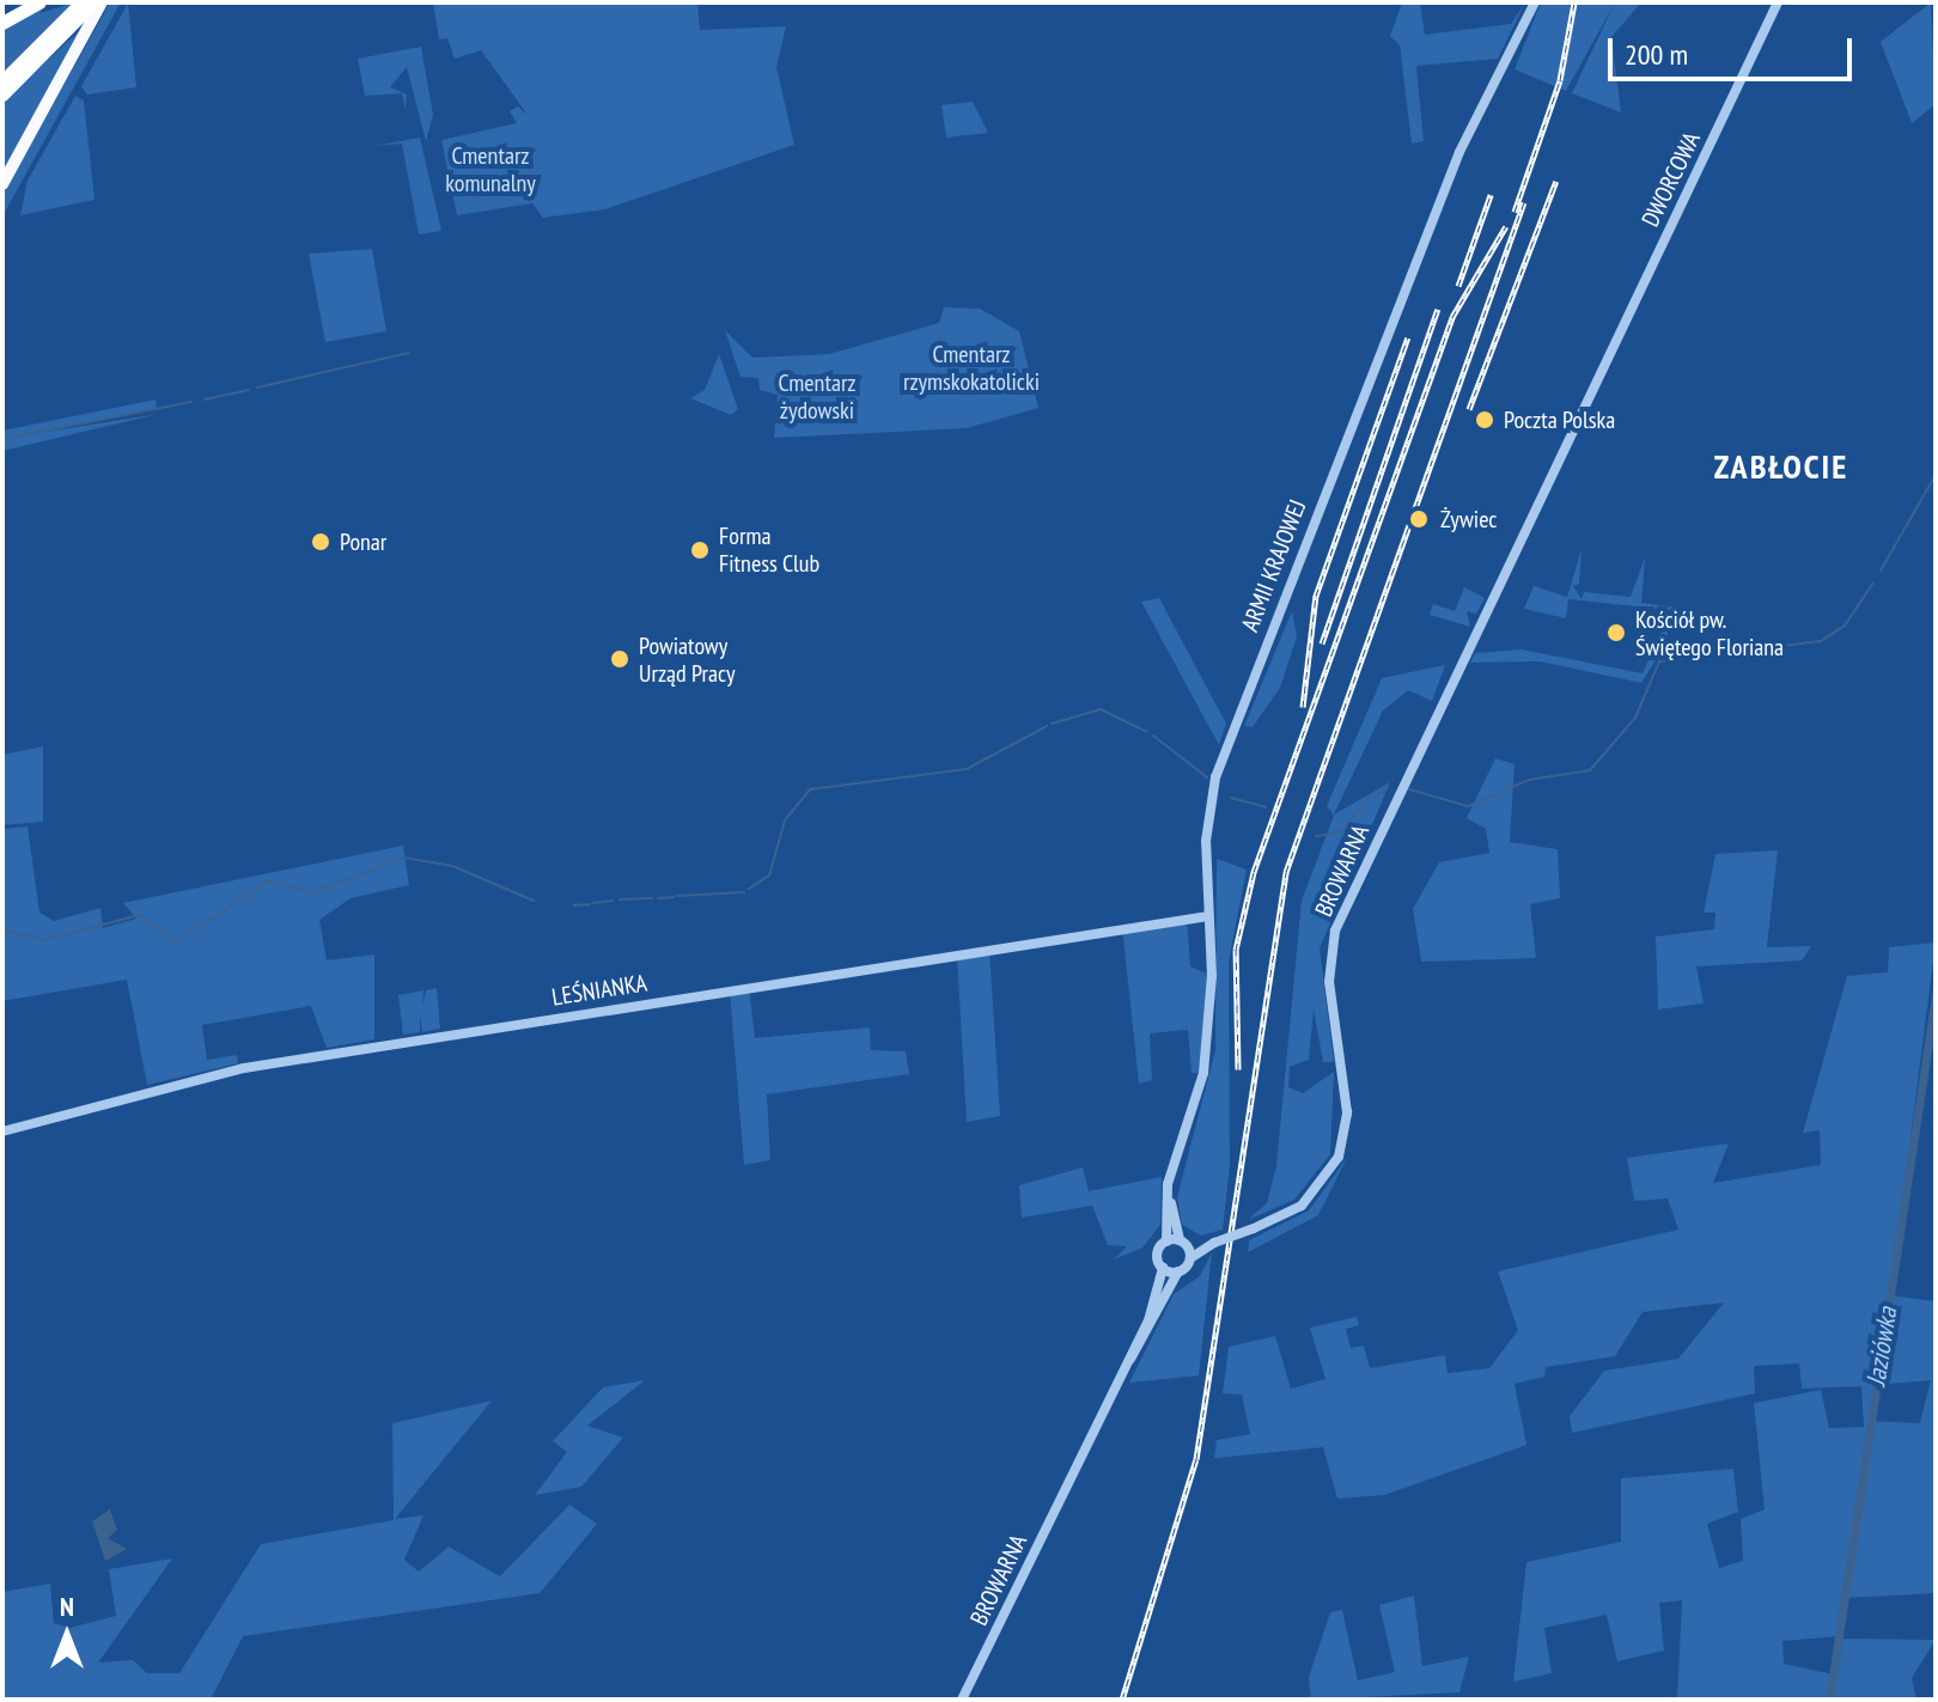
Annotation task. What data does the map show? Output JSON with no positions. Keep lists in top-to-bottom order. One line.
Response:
{"streets":{"street":["DWORCOWA","ARMII KRAJOWEJ","BROWARNA","LEŚNIANKA"]},"crossings":[["DWORCOWA","BROWARNA"],["ARMII KRAJOWEJ","BROWARNA"],["ARMII KRAJOWEJ","LEŚNIANKA"]],"districts":["ZABŁOCIE"],"water":["Jaziówka"],"parks":["Cmentarz komunalny","Cmentarz rzymskokatolicki","Cmentarz żydowski"],"places":["Poczta Polska","Żywiec","Ponar","Forma Fitness Club","Kościół pw. Świętego Floriana","Powiatowy Urząd Pracy"],"scale_bar":"200 m","north":"top"}
